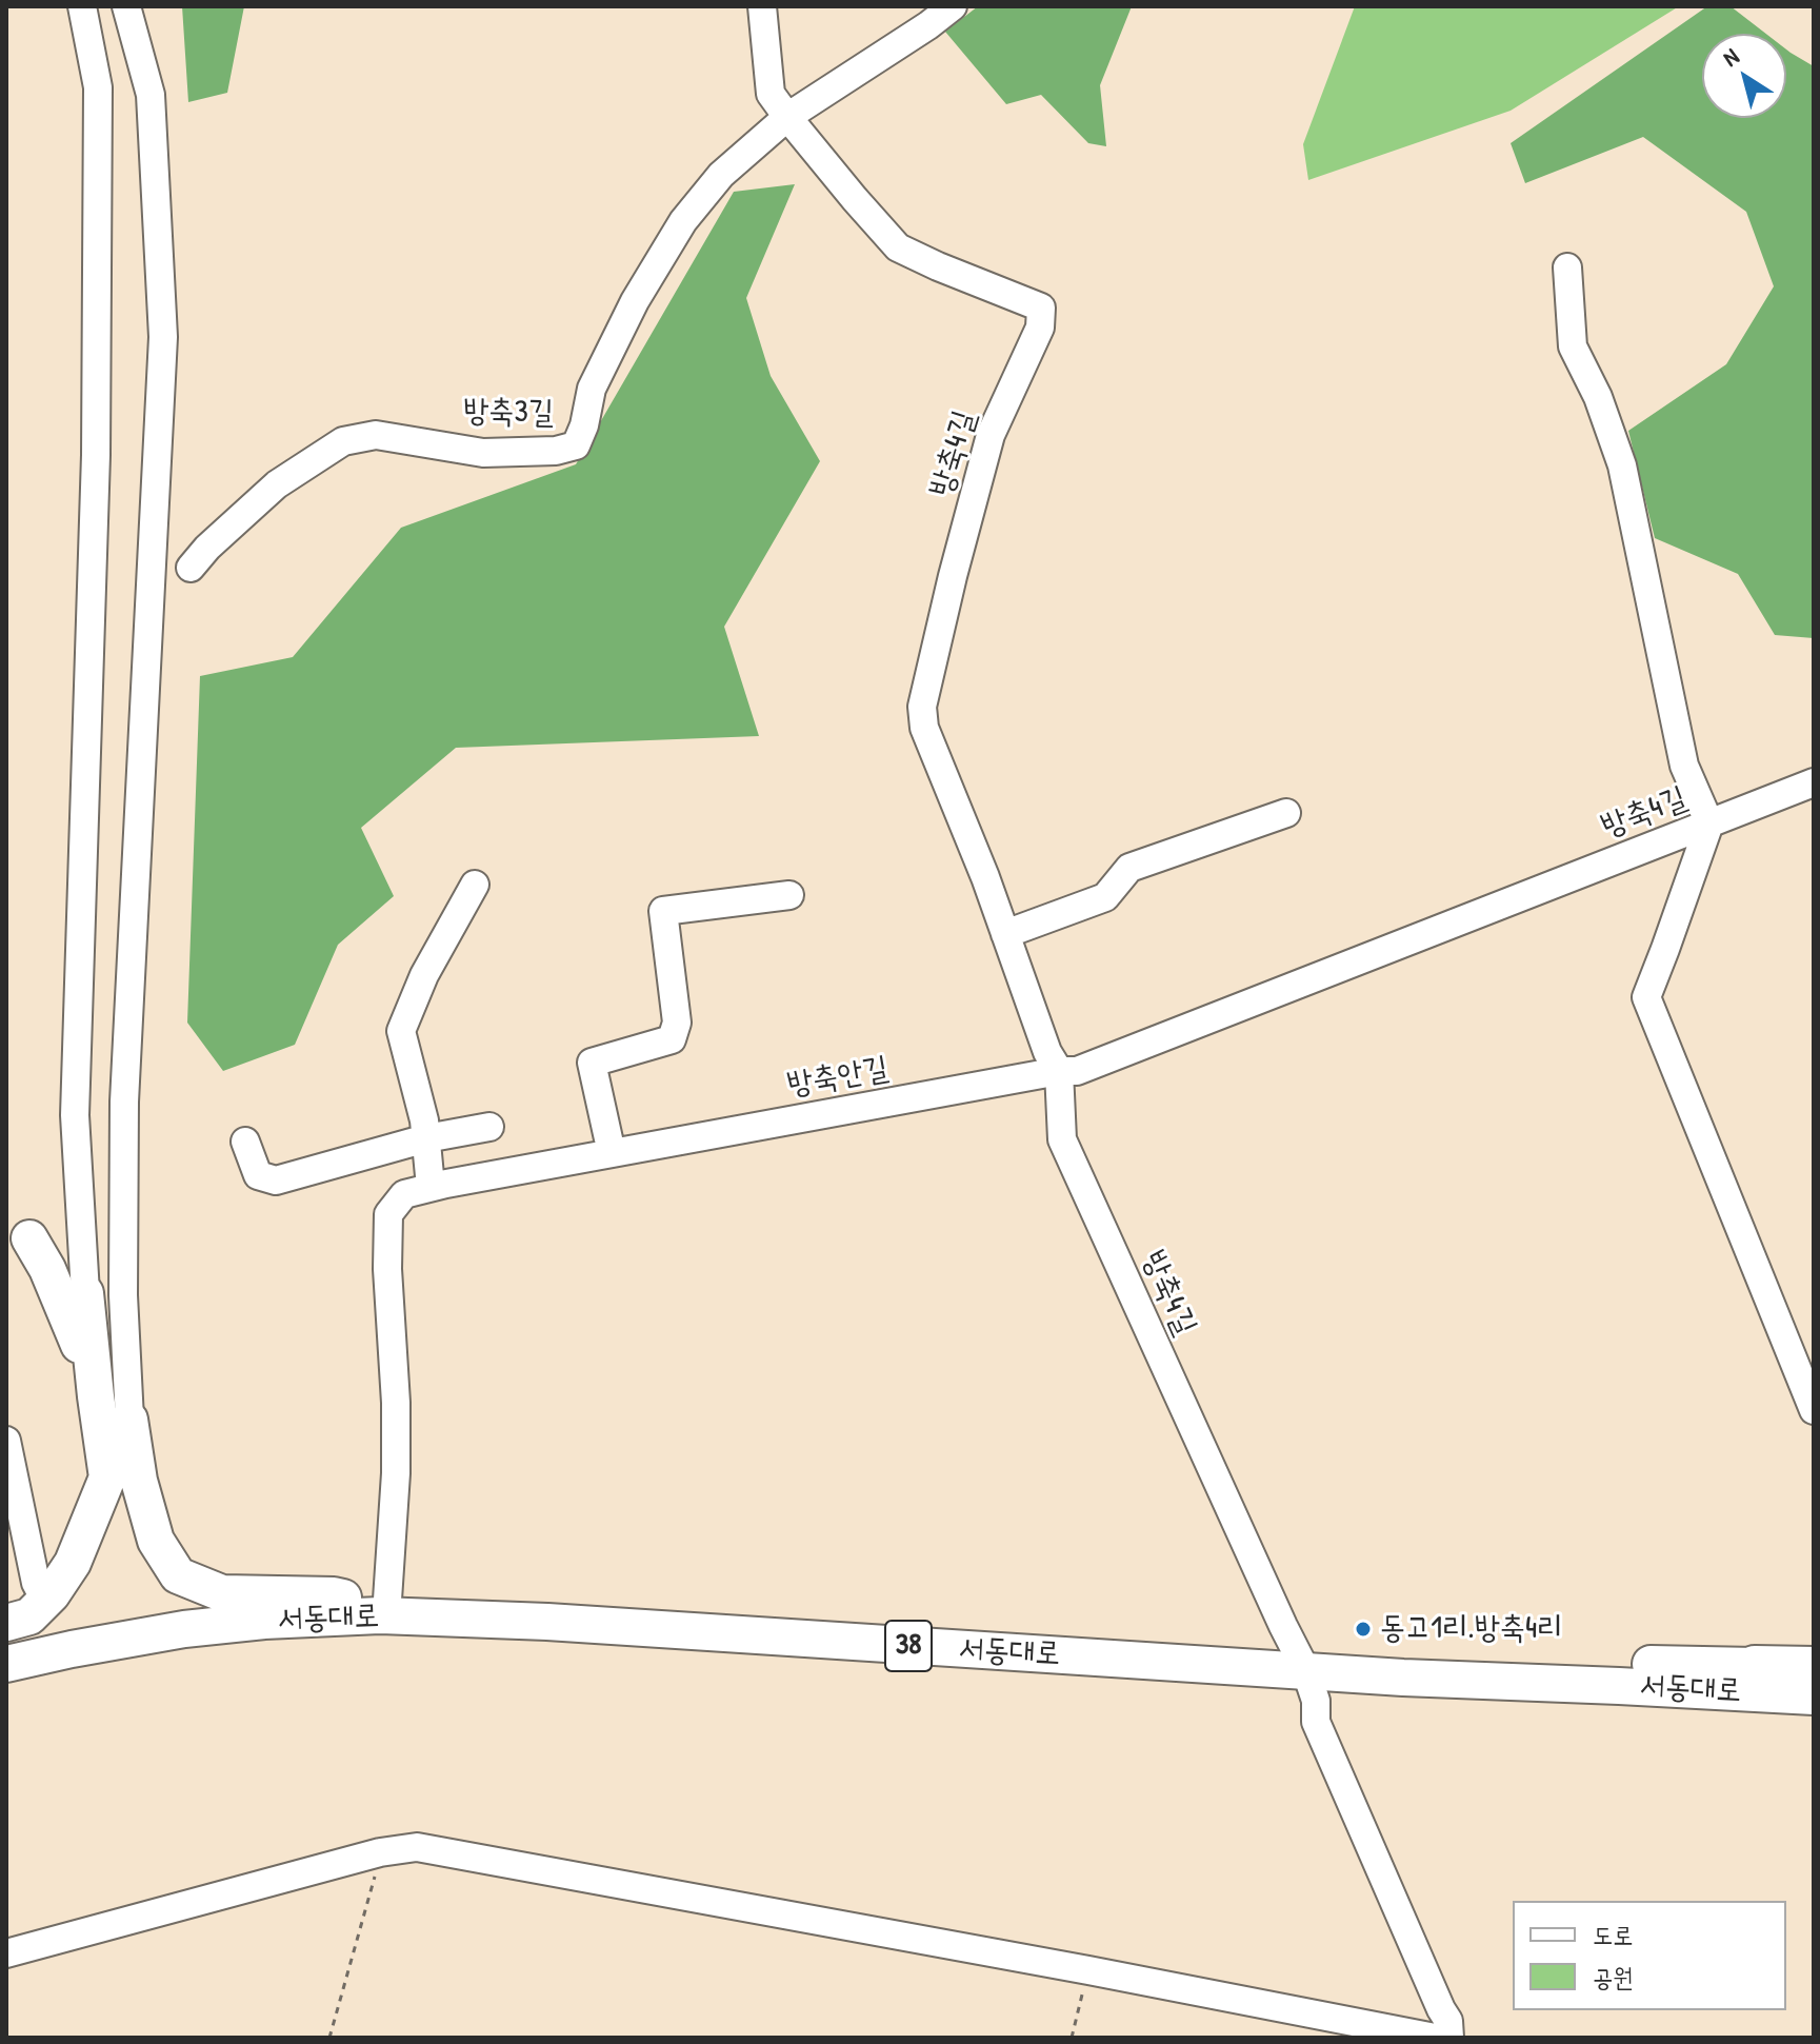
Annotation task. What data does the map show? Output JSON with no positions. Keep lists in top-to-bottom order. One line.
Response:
{"streets":{"main road":["서동대로","38"],"street":["방축3길","방축4길","방축안길"]},"crossings":[["방축3길","방축4길"],["방축4길","방축안길"],["방축4길","서동대로"],["방축안길","서동대로"]],"places":["동고1리.방축4리"],"legend":["도로","공원"],"north":"top left"}
